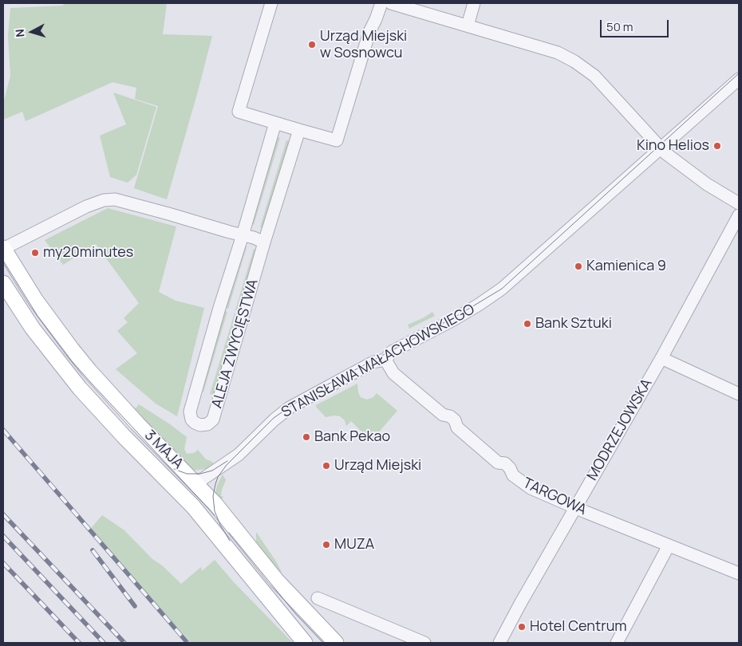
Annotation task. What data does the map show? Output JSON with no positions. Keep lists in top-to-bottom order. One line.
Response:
{"streets":{"main road":["3 MAJA"],"street":["ALEJA ZWYCIĘSTWA","STANISŁAWA MAŁACHOWSKIEGO","MODRZEJOWSKA","TARGOWA"]},"crossings":[["STANISŁAWA MAŁACHOWSKIEGO","3 MAJA"],["STANISŁAWA MAŁACHOWSKIEGO","TARGOWA"],["MODRZEJOWSKA","TARGOWA"]],"places":["Urząd Miejski w Sosnowcu","Kino Helios","my20minutes","Kamienica 9","Bank Sztuki","Bank Pekao","Urząd Miejski","MUZA","Hotel Centrum"],"scale_bar":"50 m","north":"left"}
